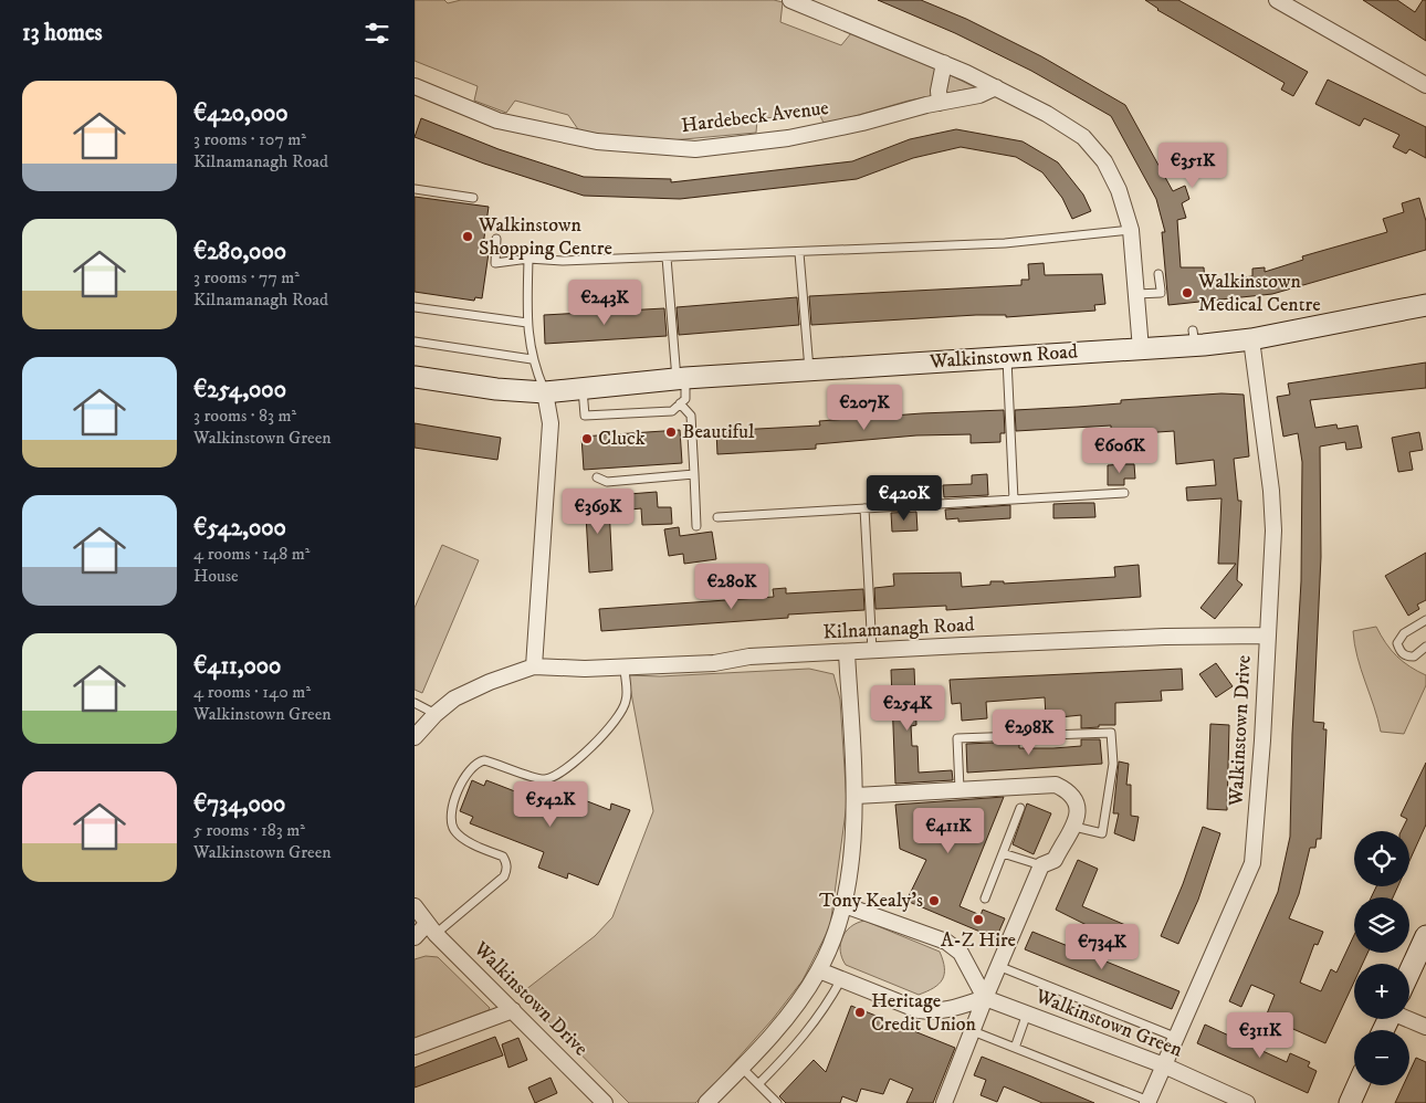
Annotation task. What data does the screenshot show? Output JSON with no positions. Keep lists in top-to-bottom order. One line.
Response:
{"streets":{"main road":["Walkinstown Road"],"street":["Hardebeck Avenue","Kilnamanagh Road","Walkinstown Drive","Walkinstown Green"]},"crossings":[["Walkinstown Road","Walkinstown Drive"],["Kilnamanagh Road","Walkinstown Drive"],["Walkinstown Drive","Walkinstown Green"]],"places":["Walkinstown Shopping Centre","Walkinstown Medical Centre","Beautiful","Cluck","Tony Kealy's","A-Z Hire","Heritage Credit Union"],"page":{"heading":"13 homes","list":[{"name":"€420,000","note":"3 rooms · 107 m² · Kilnamanagh Road"},{"name":"€280,000","note":"3 rooms · 77 m² · Kilnamanagh Road"},{"name":"€254,000","note":"3 rooms · 83 m² · Walkinstown Green"},{"name":"€542,000","note":"4 rooms · 148 m² · House"},{"name":"€411,000","note":"4 rooms · 140 m² · Walkinstown Green"},{"name":"€734,000","note":"5 rooms · 183 m² · Walkinstown Green"}],"price":["€351K","€243K","€207K","€606K","€420K","€369K","€280K","€254K","€298K","€542K","€411K","€734K","€311K"],"map_buttons":["+","−"]}}
